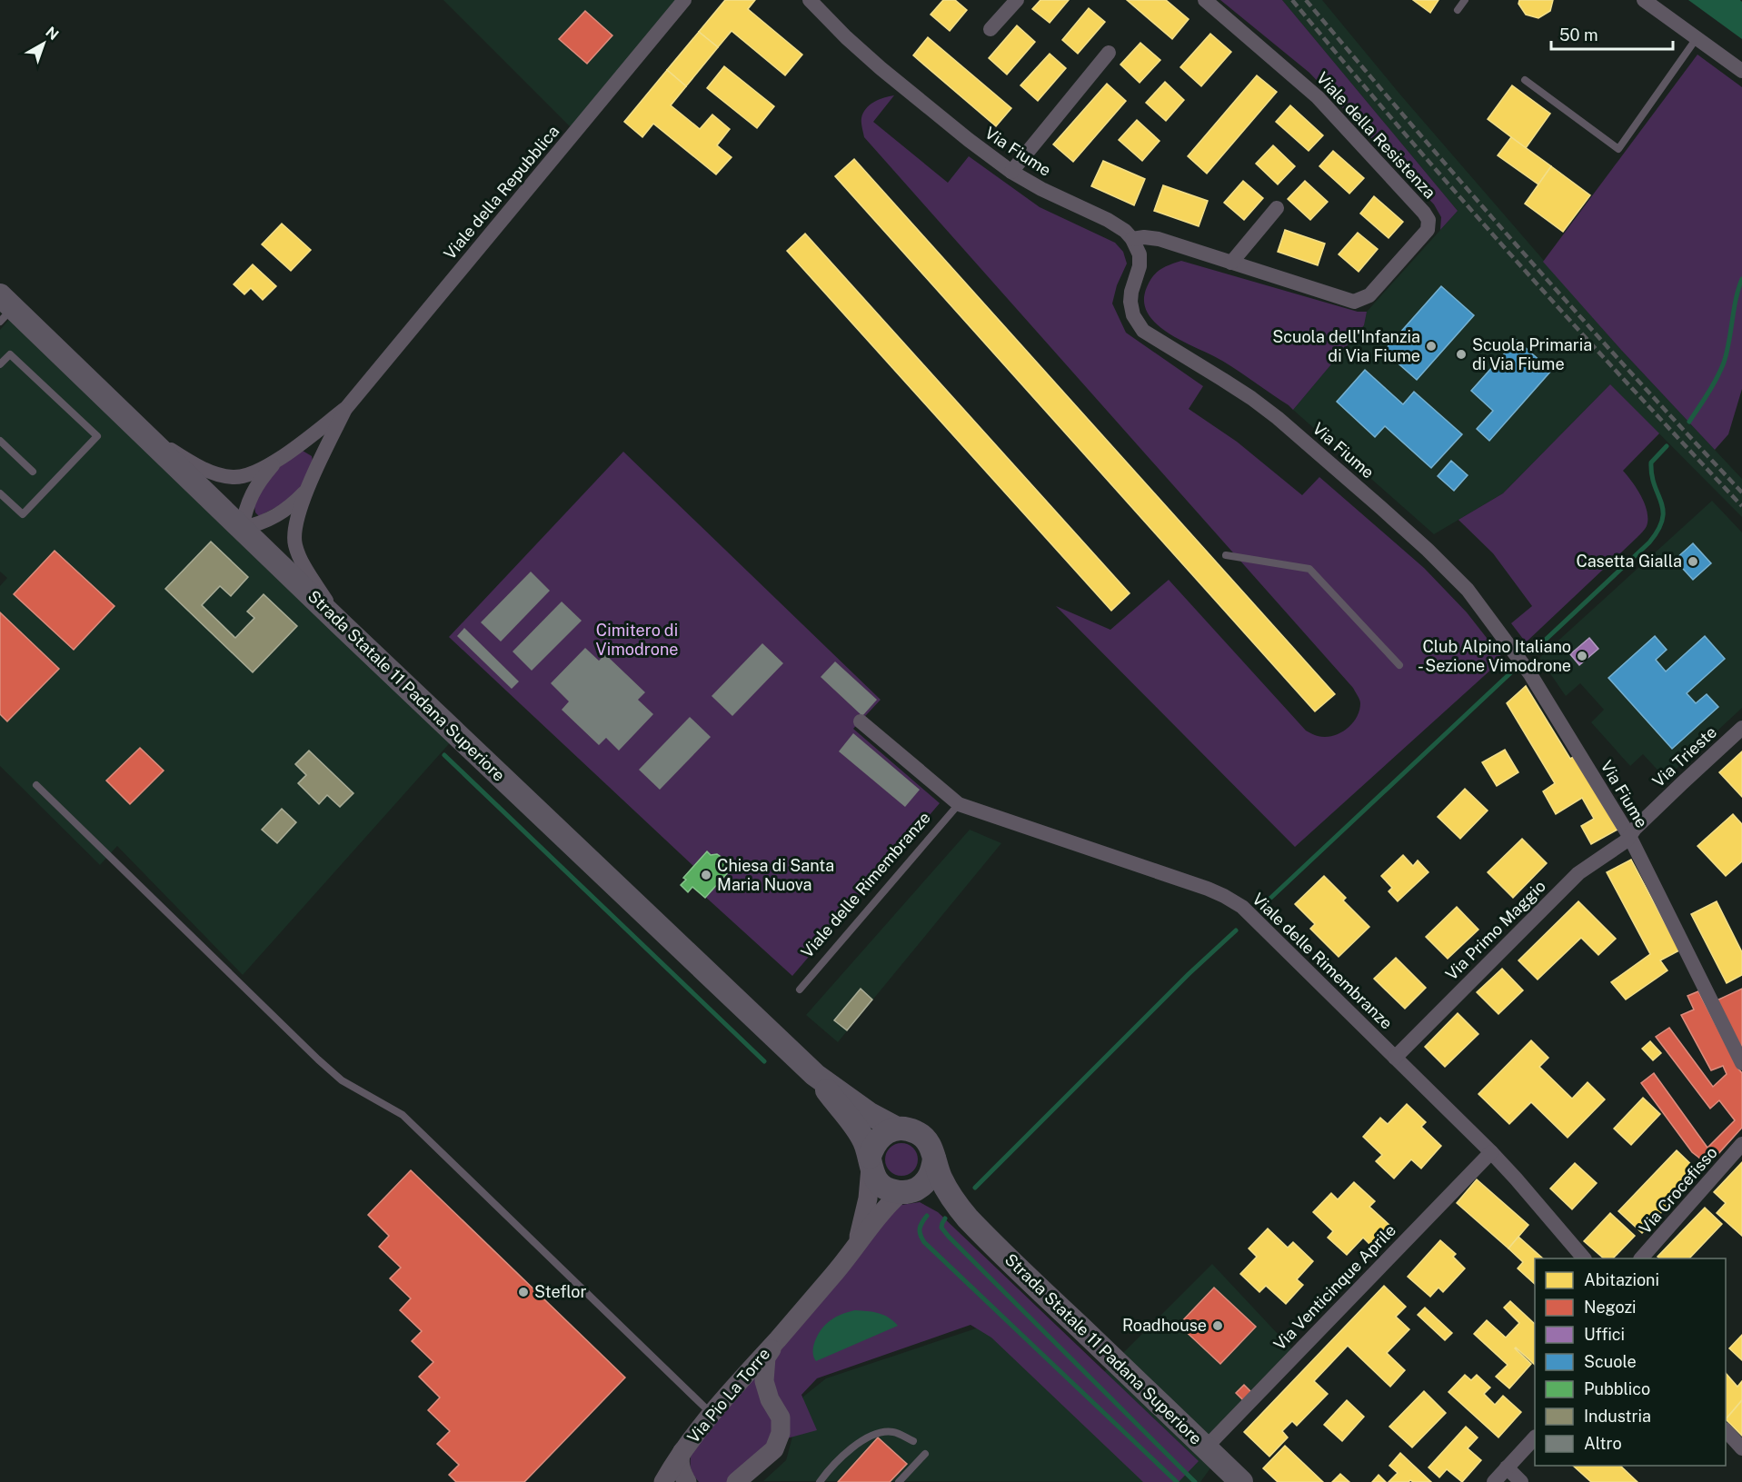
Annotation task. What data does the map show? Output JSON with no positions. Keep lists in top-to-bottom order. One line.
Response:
{"streets":{"main road":["Strada Statale 11 Padana Superiore"],"street":["Viale della Resistenza","Via Fiume","Viale della Repubblica","Via Trieste","Viale delle Rimembranze","Via Primo Maggio","Via Crocefisso","Via Venticinque Aprile","Via Pio La Torre"]},"crossings":[["Viale della Resistenza","Via Fiume"],["Via Fiume","Via Trieste"],["Via Fiume","Via Primo Maggio"],["Viale della Repubblica","Strada Statale 11 Padana Superiore"],["Strada Statale 11 Padana Superiore","Via Venticinque Aprile"],["Strada Statale 11 Padana Superiore","Via Pio La Torre"],["Via Trieste","Via Primo Maggio"],["Viale delle Rimembranze","Via Primo Maggio"],["Viale delle Rimembranze","Via Venticinque Aprile"]],"parks":["Cimitero di Vimodrone"],"places":["Scuola dell'Infanzia di Via Fiume","Scuola Primaria di Via Fiume","Casetta Gialla","Club Alpino Italiano - Sezione Vimodrone","Chiesa di Santa Maria Nuova","Steflor","Roadhouse"],"legend":["Abitazioni","Negozi","Uffici","Scuole","Pubblico","Industria","Altro"],"scale_bar":"50 m","north":"top right"}
